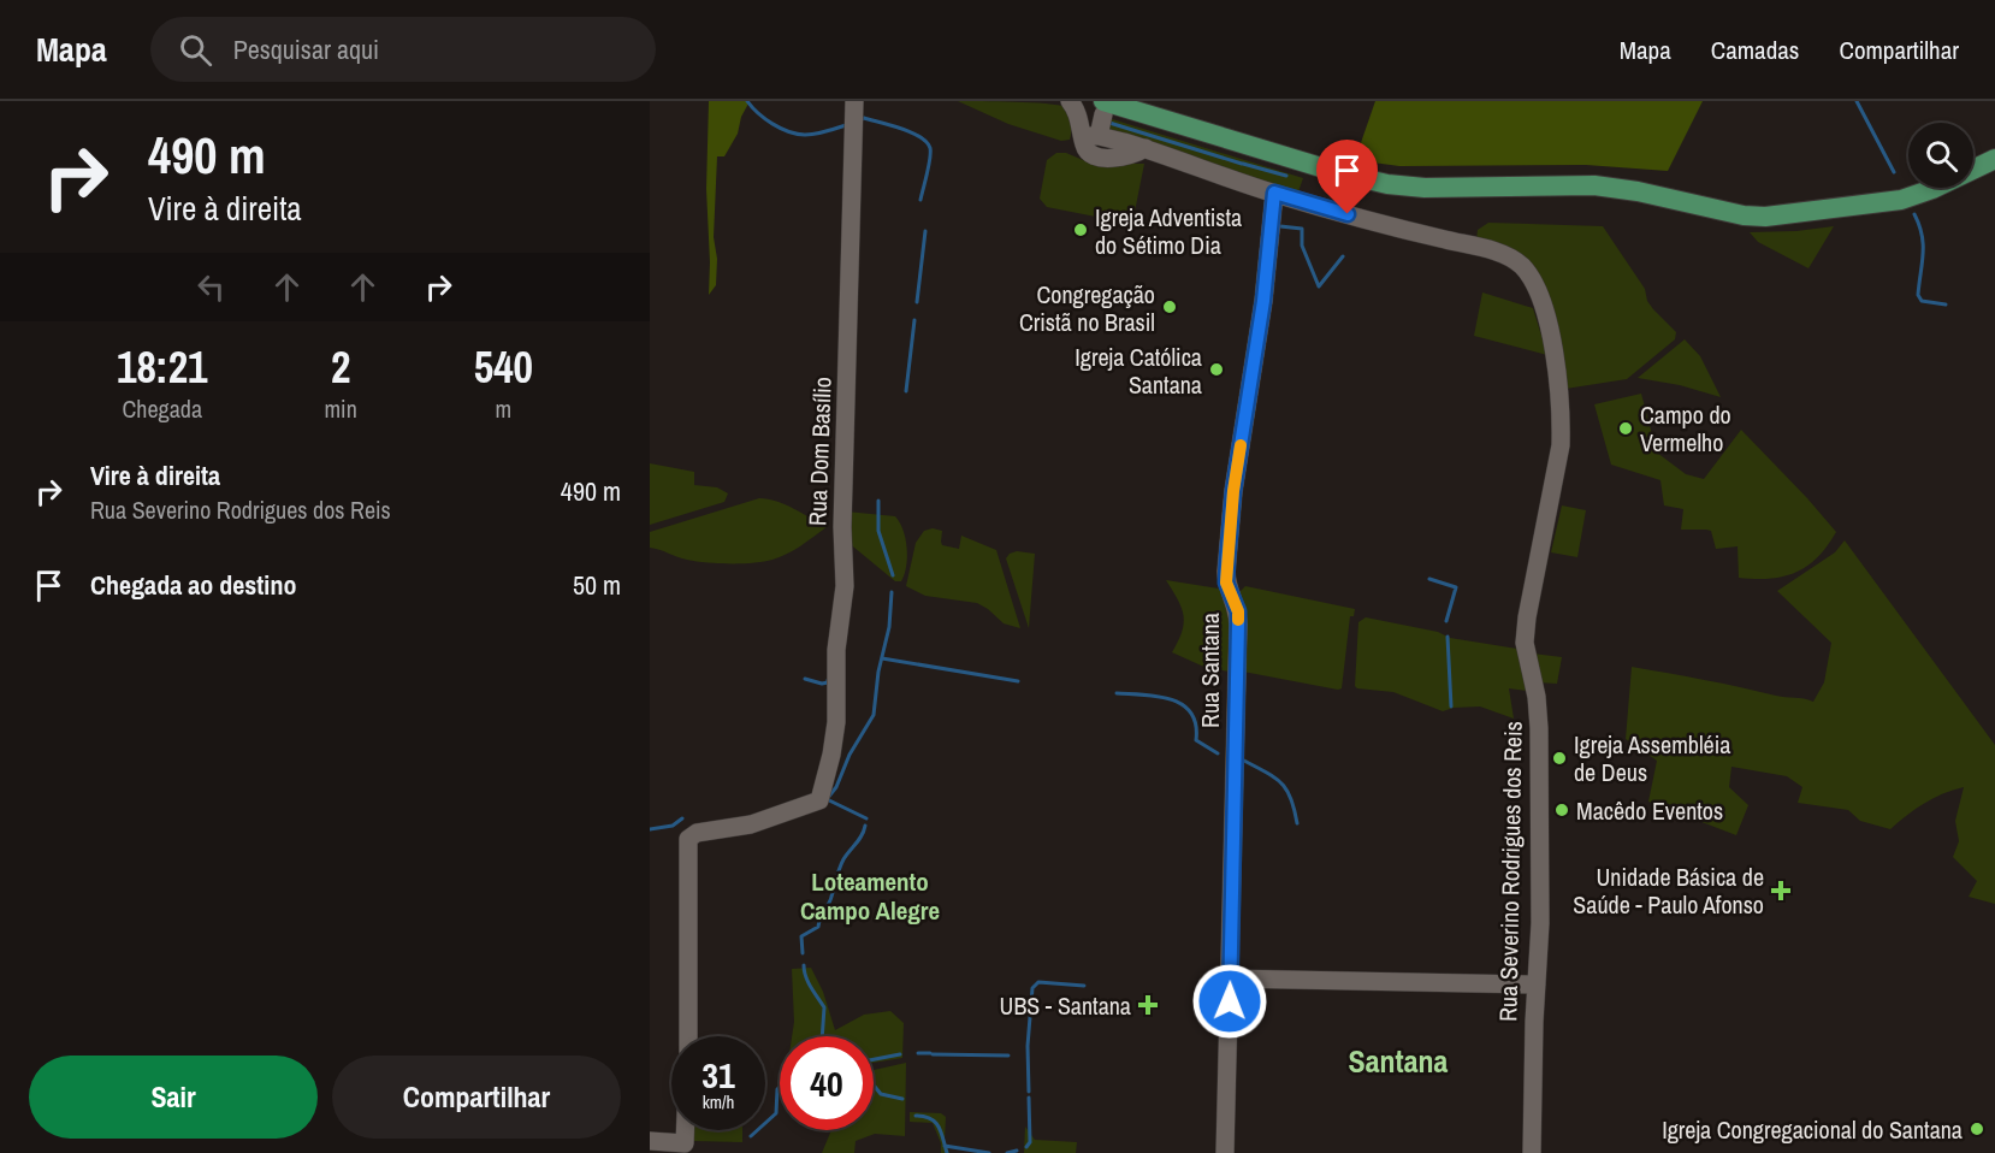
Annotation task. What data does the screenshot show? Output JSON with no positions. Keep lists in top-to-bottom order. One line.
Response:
{"streets":{"street":["Rua Dom Basílio","Rua Santana","Rua Severino Rodrigues dos Reis"]},"crossings":[["Rua Santana","Rua Severino Rodrigues dos Reis"]],"districts":["Loteamento Campo Alegre","Santana"],"places":{"other":["Igreja Adventista do Sétimo Dia","Congregação Cristã no Brasil","Igreja Católica Santana","Campo do Vermelho","Igreja Assembléia de Deus","Macêdo Eventos","Igreja Congregacional do Santana"],"health":["Unidade Básica de Saúde - Paulo Afonso","UBS - Santana"]},"page":{"header":"Mapa","search":"Pesquisar aqui","nav":["Mapa","Camadas","Compartilhar"],"turn":["490 m","Vire à direita"],"eta":["18:21","Chegada","2","min","540","m"],"list":[{"name":"Vire à direita","note":"Rua Severino Rodrigues dos Reis","value":"490 m"},{"name":"Chegada ao destino","value":"50 m"}],"speed":"31 km/h","limit":"40","buttons":["Sair","Compartilhar"]}}
